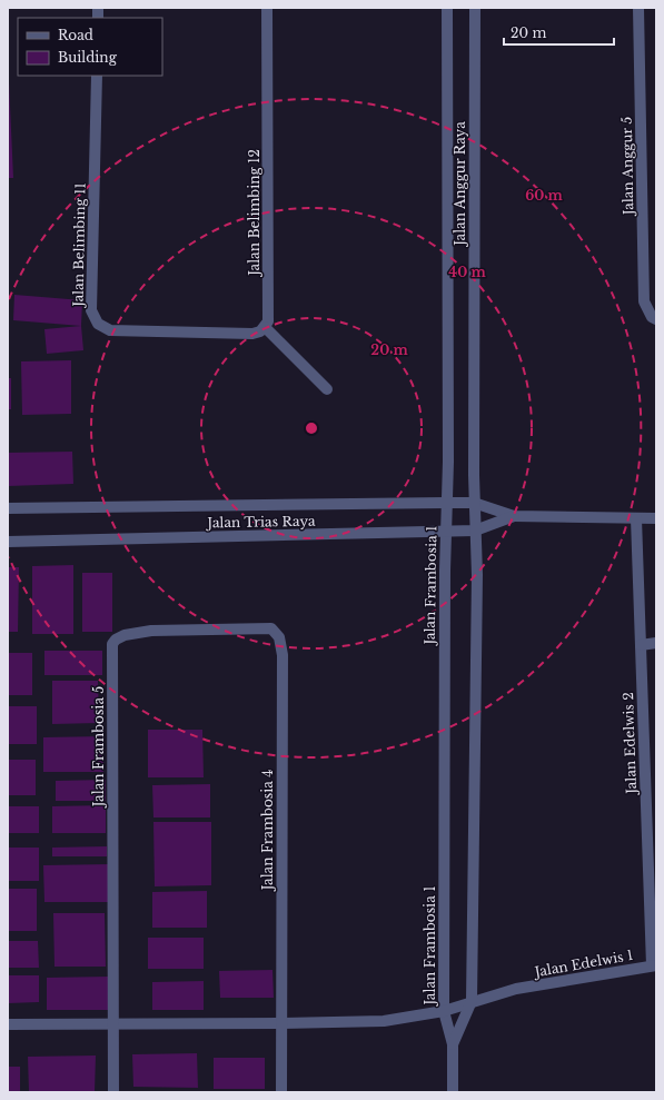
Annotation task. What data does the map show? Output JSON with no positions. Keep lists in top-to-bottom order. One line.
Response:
{"streets":{"street":["Jalan Anggur 5","Jalan Anggur Raya","Jalan Belimbing 12","Jalan Belimbing 11","Jalan Trias Raya","Jalan Frambosia 1","Jalan Edelwis 2","Jalan Frambosia 5","Jalan Frambosia 4","Jalan Edelwis 1"]},"crossings":[["Jalan Anggur Raya","Jalan Trias Raya"],["Jalan Anggur Raya","Jalan Frambosia 1"],["Jalan Belimbing 12","Jalan Belimbing 11"],["Jalan Trias Raya","Jalan Frambosia 1"],["Jalan Trias Raya","Jalan Edelwis 2"],["Jalan Frambosia 1","Jalan Edelwis 1"],["Jalan Edelwis 2","Jalan Edelwis 1"],["Jalan Frambosia 5","Jalan Frambosia 4"],["Jalan Frambosia 5","Jalan Edelwis 1"],["Jalan Frambosia 4","Jalan Edelwis 1"]],"legend":["Road","Building"],"scale_bar":"20 m","rings":["60 m","40 m","20 m"]}
